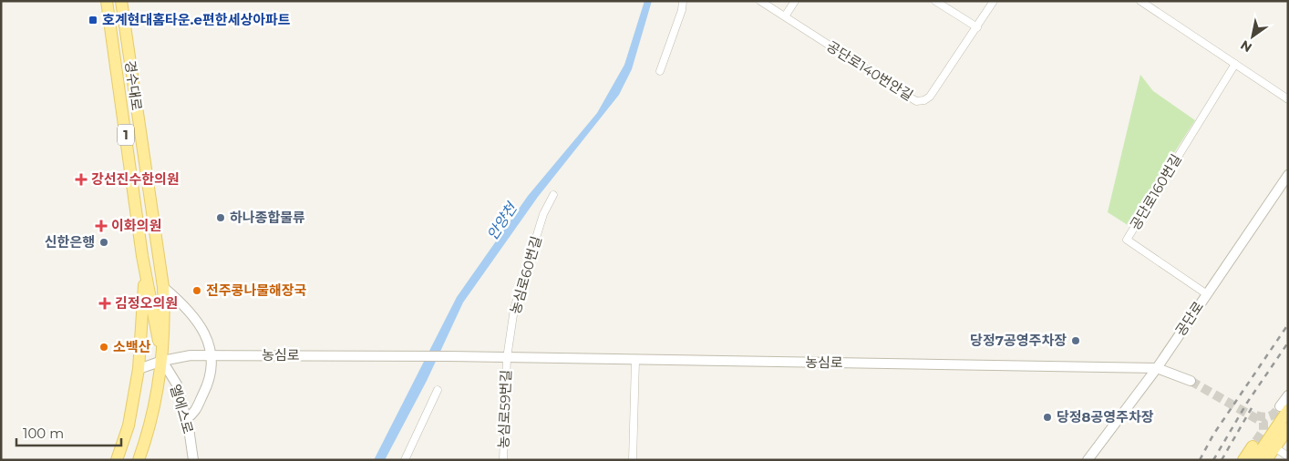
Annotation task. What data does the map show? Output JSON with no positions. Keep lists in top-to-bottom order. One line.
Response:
{"streets":{"main road":["경수대로","1"],"street":["공단로140번안길","공단로160번길","농심로60번길","공단로","농심로","엘에스로","농심로59번길"]},"crossings":[["경수대로","농심로"],["경수대로","엘에스로"],["공단로160번길","공단로"],["농심로60번길","농심로"],["농심로60번길","농심로59번길"],["공단로","농심로"],["농심로","엘에스로"],["농심로","농심로59번길"]],"water":["안양천"],"places":{"transit":["호계현대홈타운.e편한세상아파트"],"health":["강선진수한의원","이화의원","김정오의원"],"other":["하나종합물류","신한은행","전주콩나물해장국","당정7공영주차장","소백산","당정8공영주차장"]},"scale_bar":"100 m","north":"bottom left"}
